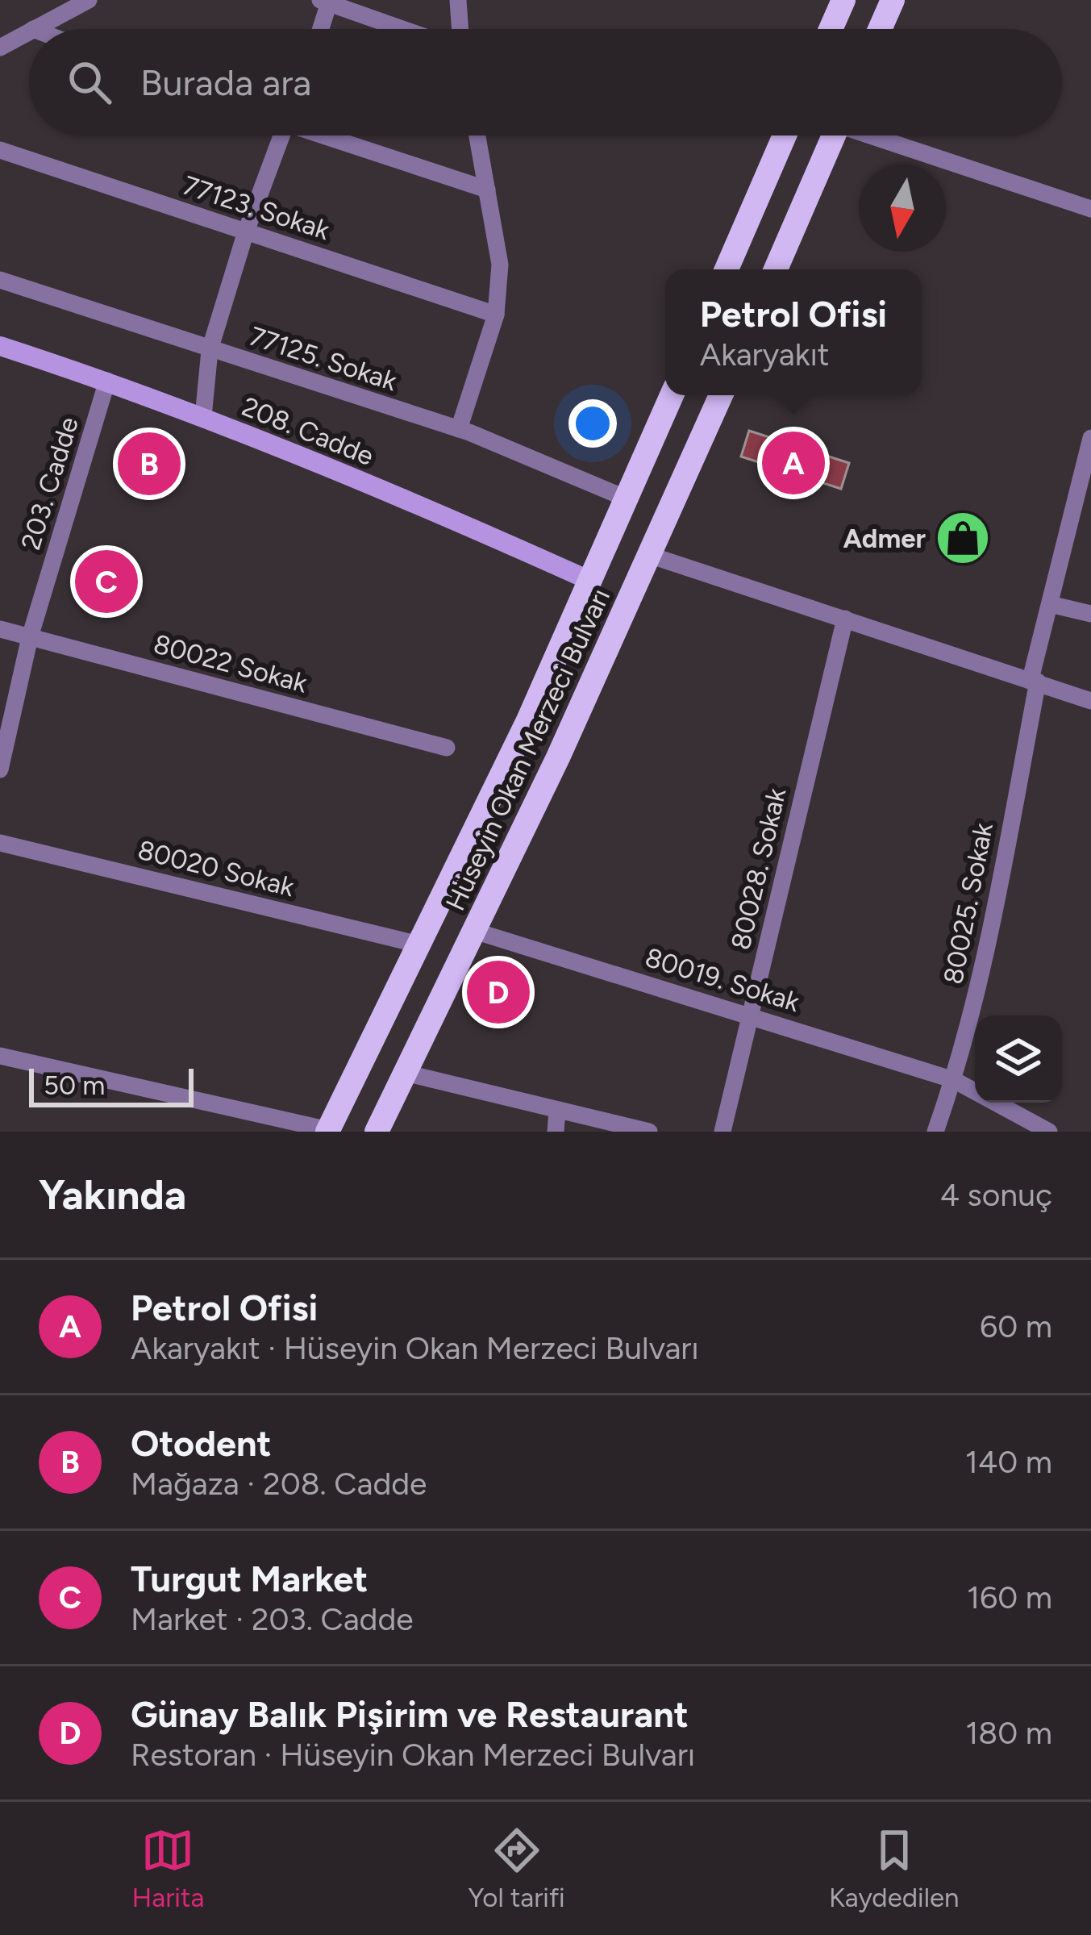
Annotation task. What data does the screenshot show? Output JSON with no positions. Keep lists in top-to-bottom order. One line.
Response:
{"streets":{"main road":["Hüseyin Okan Merzeci Bulvarı"],"street":["77123. Sokak","77125. Sokak","208. Cadde","203. Cadde","80022 Sokak","80020 Sokak","80028. Sokak","80025. Sokak","80019. Sokak"]},"crossings":[["77125. Sokak","Hüseyin Okan Merzeci Bulvarı"],["208. Cadde","203. Cadde"],["208. Cadde","Hüseyin Okan Merzeci Bulvarı"],["203. Cadde","80022 Sokak"],["Hüseyin Okan Merzeci Bulvarı","80020 Sokak"],["Hüseyin Okan Merzeci Bulvarı","80019. Sokak"],["80028. Sokak","80019. Sokak"],["80025. Sokak","80019. Sokak"]],"places":{"shop":["Admer"]},"scale_bar":"50 m","north":"bottom","page":{"search":"Burada ara","popup":["Petrol Ofisi","Akaryakıt"],"pins":["A","B","C","D"],"scale":"50 m","heading":["Yakında","4 sonuç"],"list":[{"mark":"A","name":"Petrol Ofisi","note":"Akaryakıt · Hüseyin Okan Merzeci Bulvarı","value":"60 m"},{"mark":"B","name":"Otodent","note":"Mağaza · 208. Cadde","value":"140 m"},{"mark":"C","name":"Turgut Market","note":"Market · 203. Cadde","value":"160 m"},{"mark":"D","name":"Günay Balık Pişirim ve Restaurant","note":"Restoran · Hüseyin Okan Merzeci Bulvarı","value":"180 m"}],"nav":["Harita","Yol tarifi","Kaydedilen"]}}
